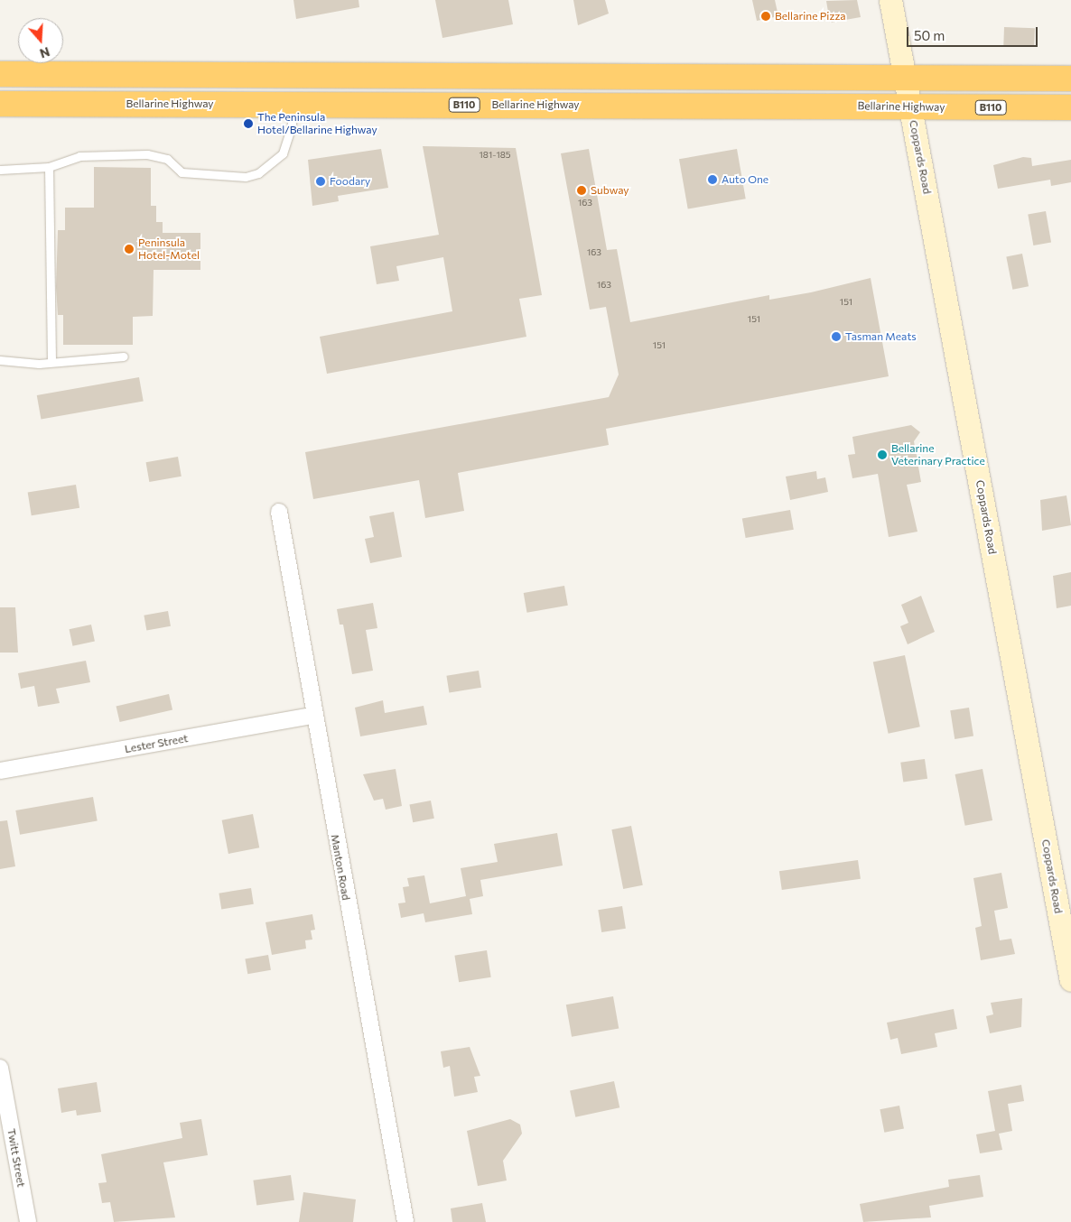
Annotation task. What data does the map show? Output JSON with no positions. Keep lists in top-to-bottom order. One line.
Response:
{"streets":{"highway":["Bellarine Highway","B110"],"street":["Coppards Road","Lester Street","Manton Road","Twitt Street"]},"crossings":[["Bellarine Highway","Coppards Road"],["Lester Street","Manton Road"]],"places":["Bellarine Pizza","The Peninsula Hotel/Bellarine Highway","Auto One","Foodary","Subway","Peninsula Hotel-Motel","Tasman Meats","Bellarine Veterinary Practice"],"house_numbers":["181-185","163","163","163","151","151","151"],"scale_bar":"50 m","north":"bottom"}
